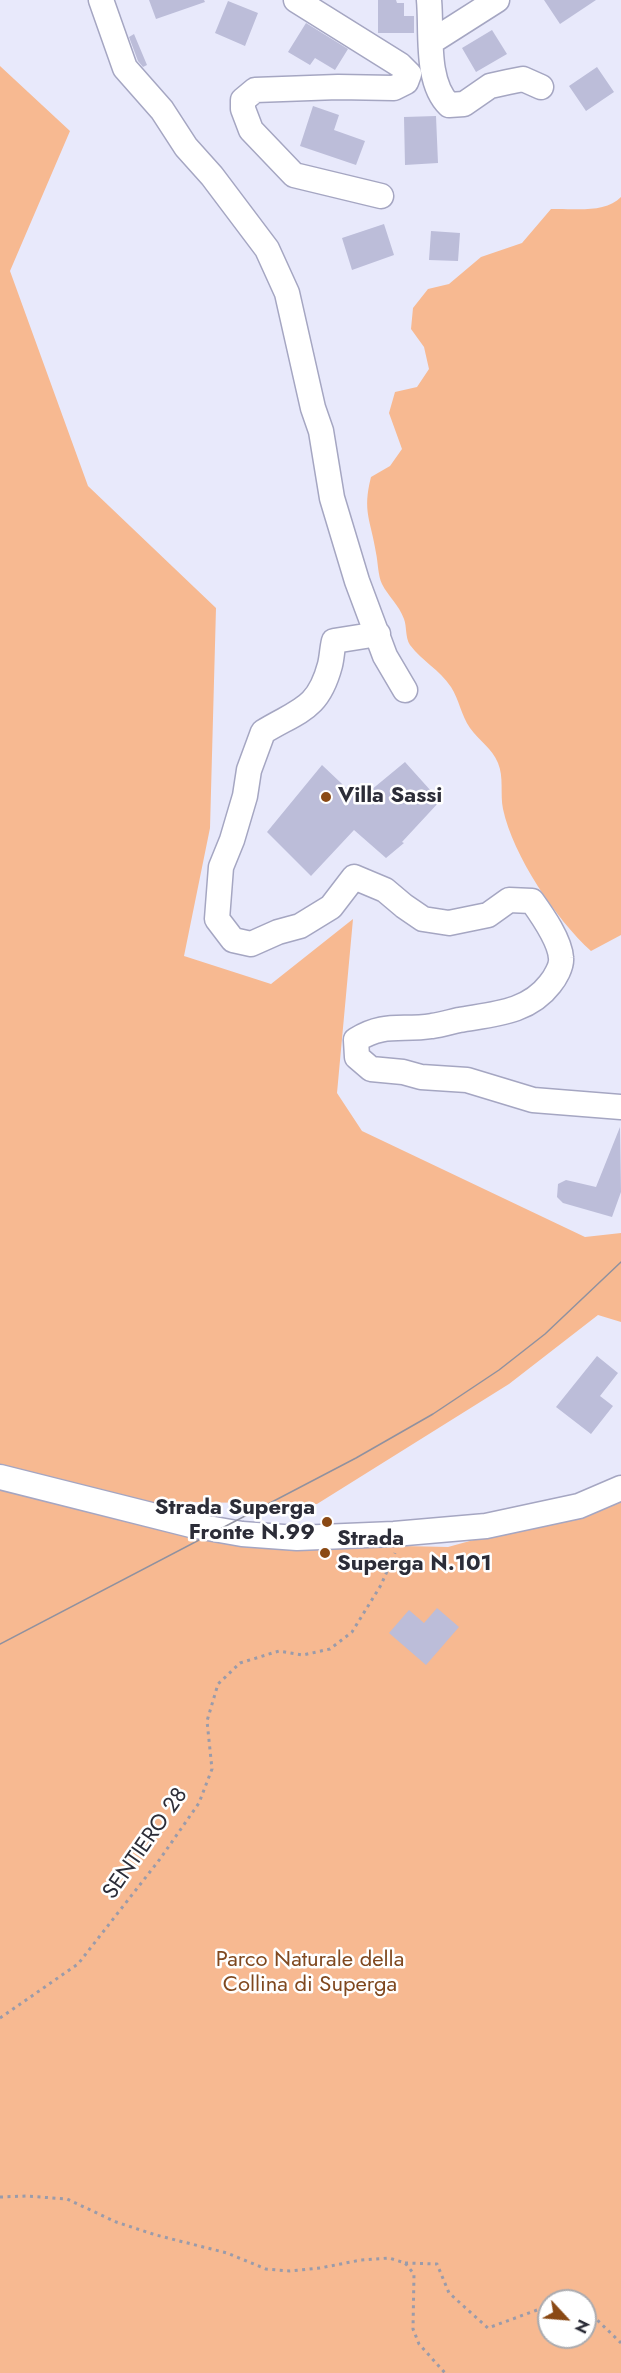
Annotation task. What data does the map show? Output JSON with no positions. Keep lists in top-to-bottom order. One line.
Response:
{"streets":{"path":["SENTIERO 28"]},"parks":["Parco Naturale della Collina di Superga"],"places":["Villa Sassi","Strada Superga Fronte N.99","Strada Superga N.101"],"north":"bottom right"}
